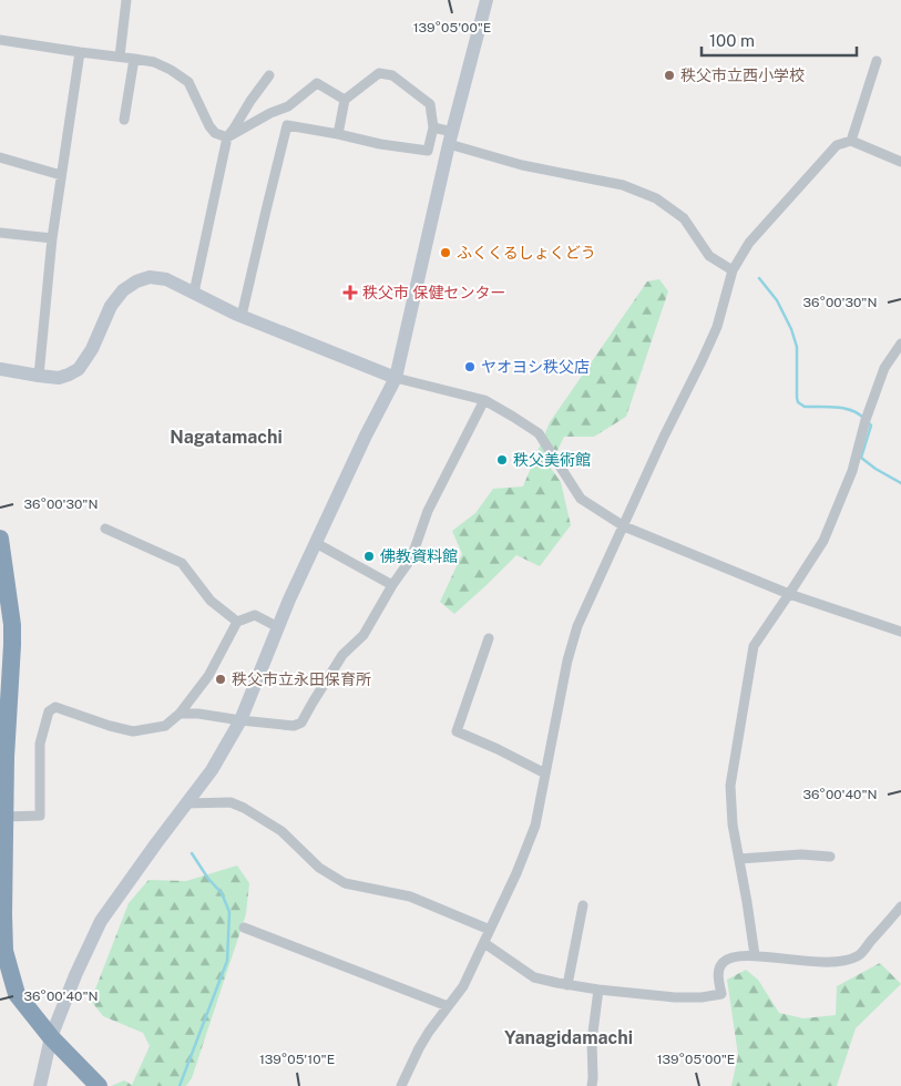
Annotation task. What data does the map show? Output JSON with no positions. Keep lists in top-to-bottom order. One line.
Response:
{"districts":["Nagatamachi","Yanagidamachi"],"places":{"other":["秩父市立西小学校","ふくくるしょくどう","ヤオヨシ秩父店","秩父美術館","佛教資料館","秩父市立永田保育所"],"health":["秩父市 保健センター"]},"scale_bar":"100 m","coordinates":["139°05'00\"E","36°00'30\"N","36°00'40\"N","139°05'10\"E"]}
